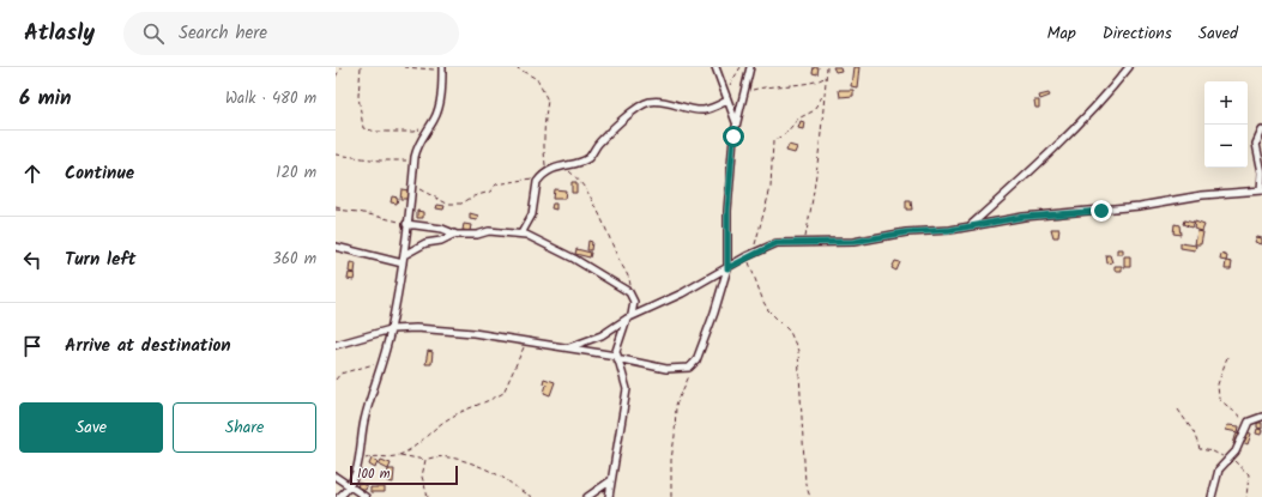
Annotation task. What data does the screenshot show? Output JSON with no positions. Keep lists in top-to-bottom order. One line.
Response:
{"scale_bar":"100 m","page":{"header":"Atlasly","search":"Search here","nav":["Map","Directions","Saved"],"heading":["6 min","Walk · 480 m"],"map_buttons":["+","−"],"list":[["Continue","120 m"],["Turn left","360 m"],"Arrive at destination"],"buttons":["Save","Share"],"scale":"100 m"}}
